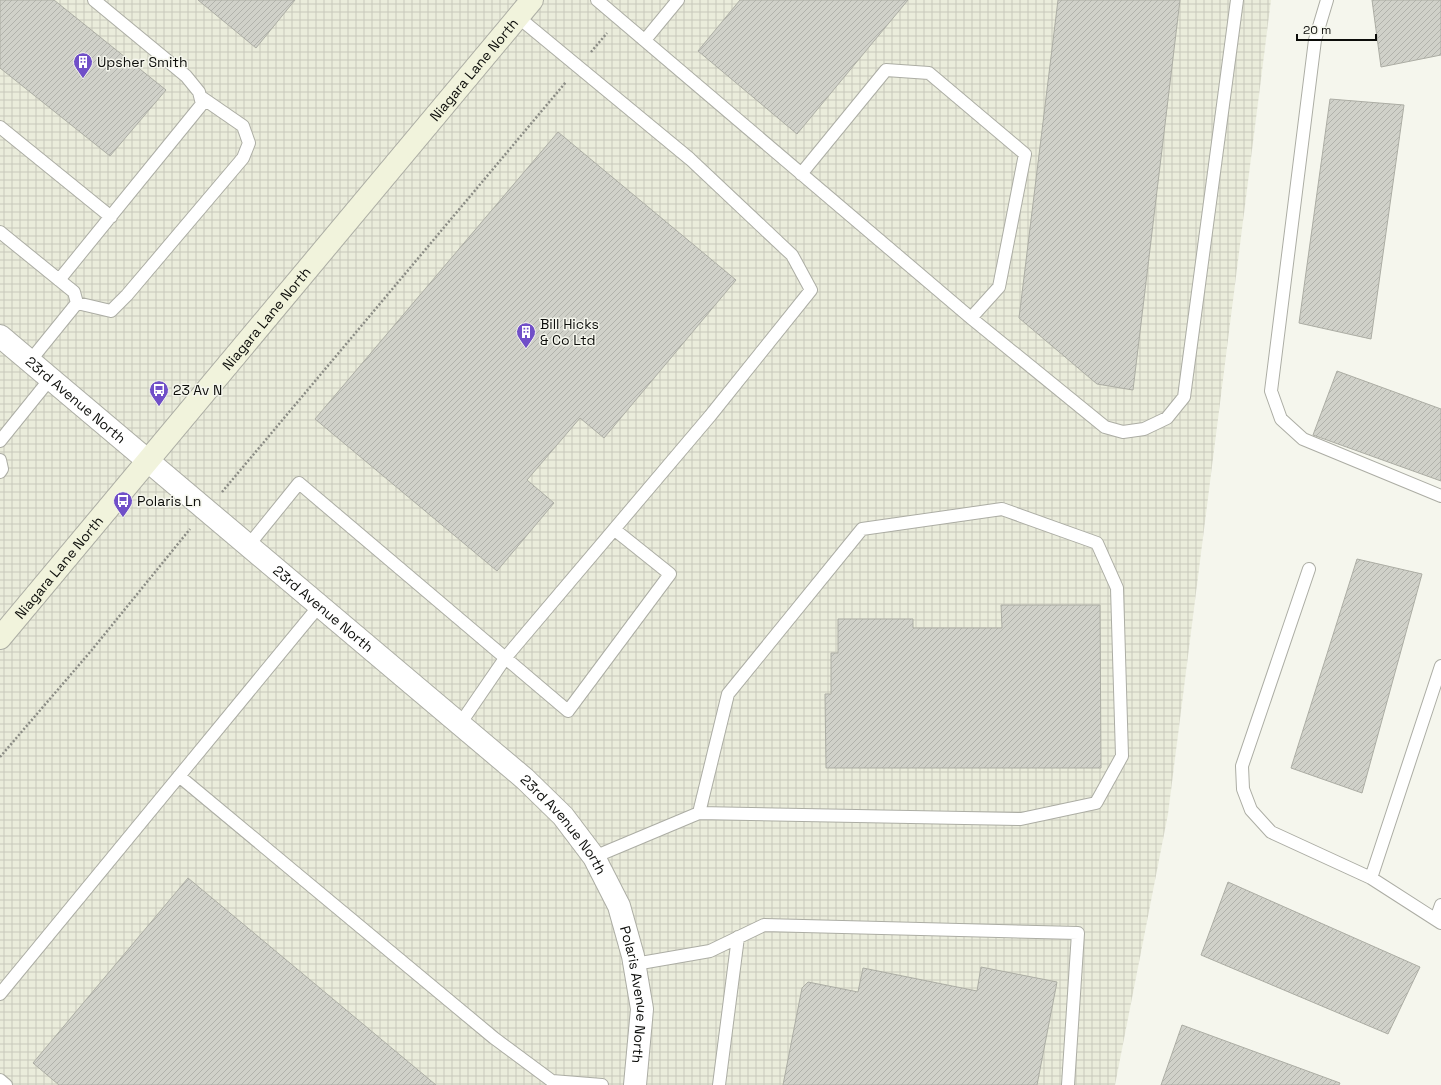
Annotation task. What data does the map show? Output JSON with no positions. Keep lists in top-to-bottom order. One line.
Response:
{"streets":{"street":["Niagara Lane North","23rd Avenue North","Polaris Avenue North"]},"crossings":[["Niagara Lane North","23rd Avenue North"],["23rd Avenue North","Polaris Avenue North"]],"places":{"building":["Upsher Smith","Bill Hicks & Co Ltd"],"bus stop":["23 Av N","Polaris Ln"]},"scale_bar":"20 m"}
